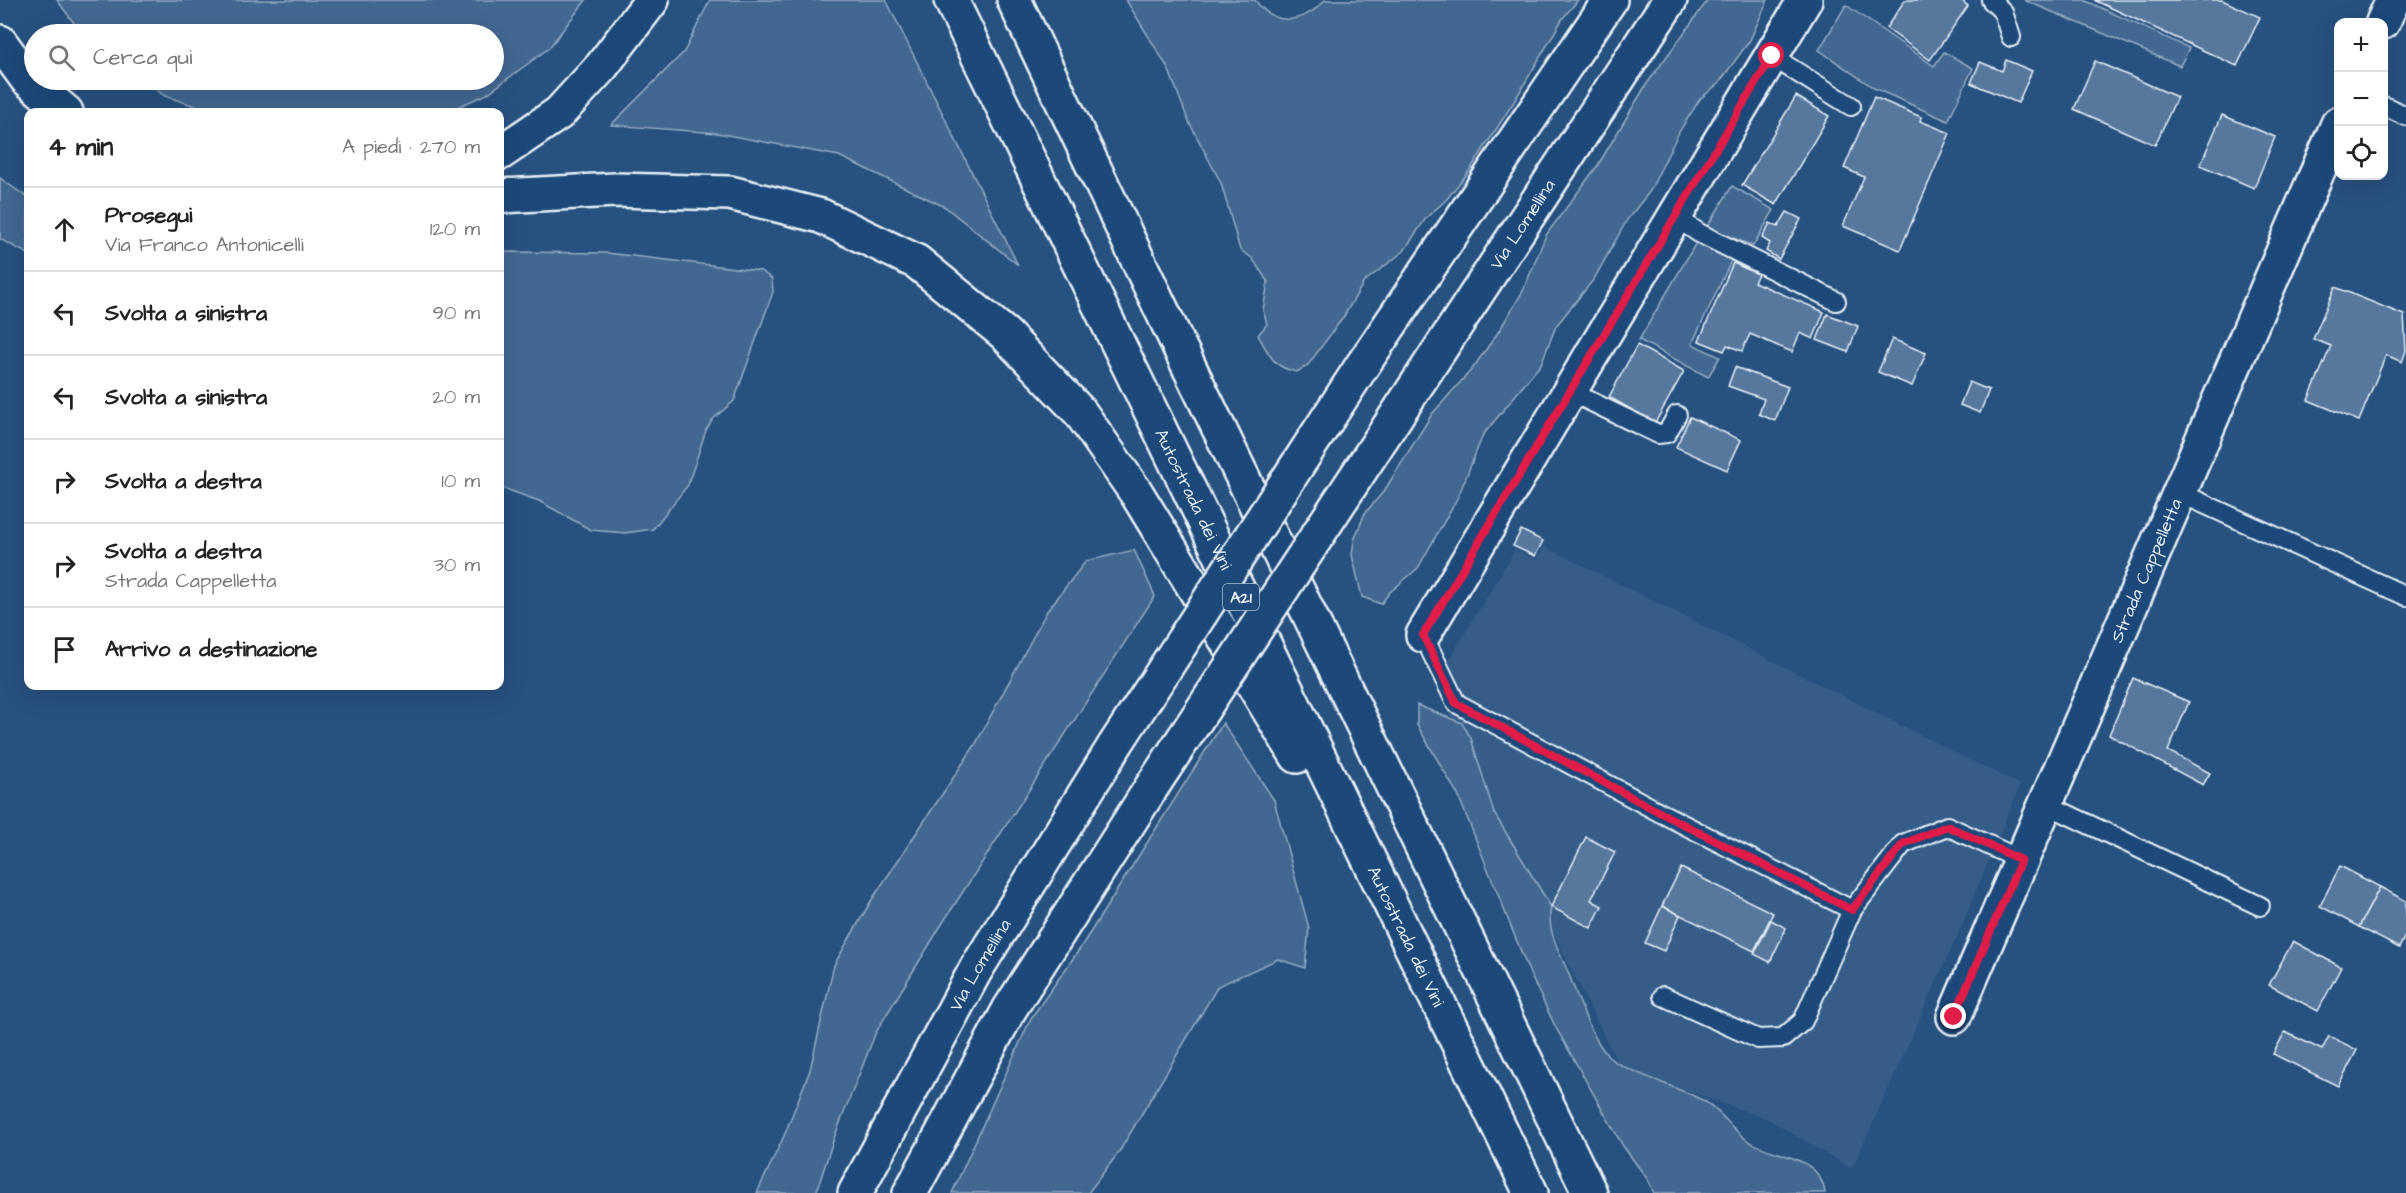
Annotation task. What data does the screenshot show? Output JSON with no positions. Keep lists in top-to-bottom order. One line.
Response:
{"streets":{"main road":["Via Lomellina","Autostrada dei Vini","Strada Cappelletta","A21"]},"page":{"map_buttons":["+","−"],"search":"Cerca qui","heading":["4 min","A piedi · 270 m"],"list":[["Prosegui","Via Franco Antonicelli","120 m"],["Svolta a sinistra","90 m"],["Svolta a sinistra","20 m"],["Svolta a destra","10 m"],["Svolta a destra","Strada Cappelletta","30 m"],"Arrivo a destinazione"]}}
